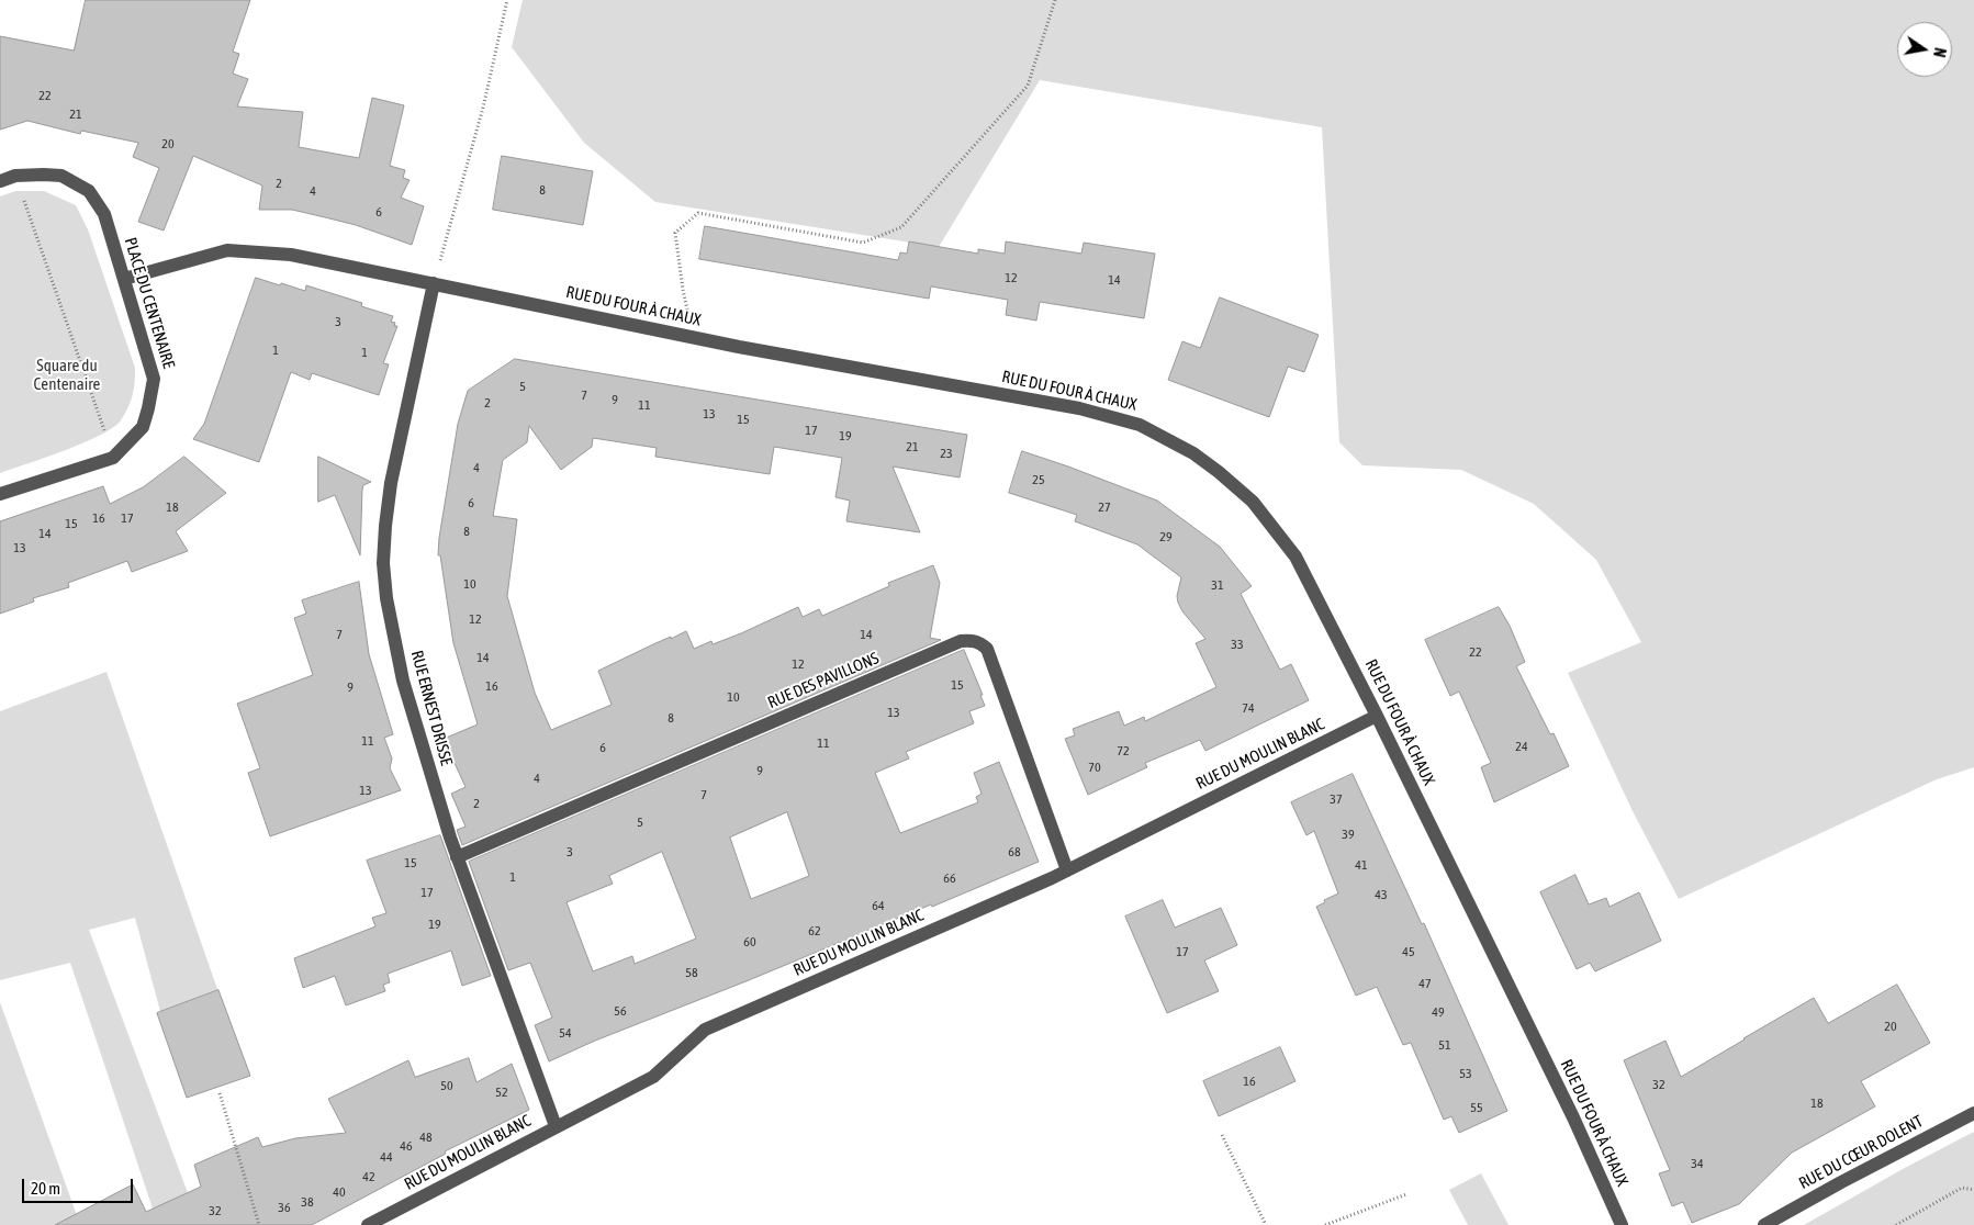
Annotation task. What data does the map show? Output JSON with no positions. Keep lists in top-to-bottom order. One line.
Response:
{"streets":{"street":["PLACE DU CENTENAIRE","RUE DU FOUR À CHAUX","RUE DES PAVILLONS","RUE ERNEST DRISSE","RUE DU MOULIN BLANC","RUE DU CŒUR DOLENT"]},"crossings":[["PLACE DU CENTENAIRE","RUE DU FOUR À CHAUX"],["RUE DU FOUR À CHAUX","RUE ERNEST DRISSE"],["RUE DU FOUR À CHAUX","RUE DU MOULIN BLANC"],["RUE DES PAVILLONS","RUE ERNEST DRISSE"],["RUE DES PAVILLONS","RUE DU MOULIN BLANC"],["RUE ERNEST DRISSE","RUE DU MOULIN BLANC"]],"parks":["Square du Centenaire"],"house_numbers":["22","21","20","2","8","4","6","12","14","3","1","1","5","7","9","2","11","13","15","17","19","21","23","4","25","6","18","27","16","17","15","8","14","29","13","10","31","12","7","14","33","22","14","12","15","16","9","10","74","13","8","11","11","24","6","72","70","9","4","13","7","37","2","5","39","3","68","15","41","1","66","17","43","64","19","62","60","17","45","58","47","56","49","20","54","51","53","16","32","50","52","18","55","48","46","44","34","42","40","38","36","32"],"scale_bar":"20 m","north":"right"}
